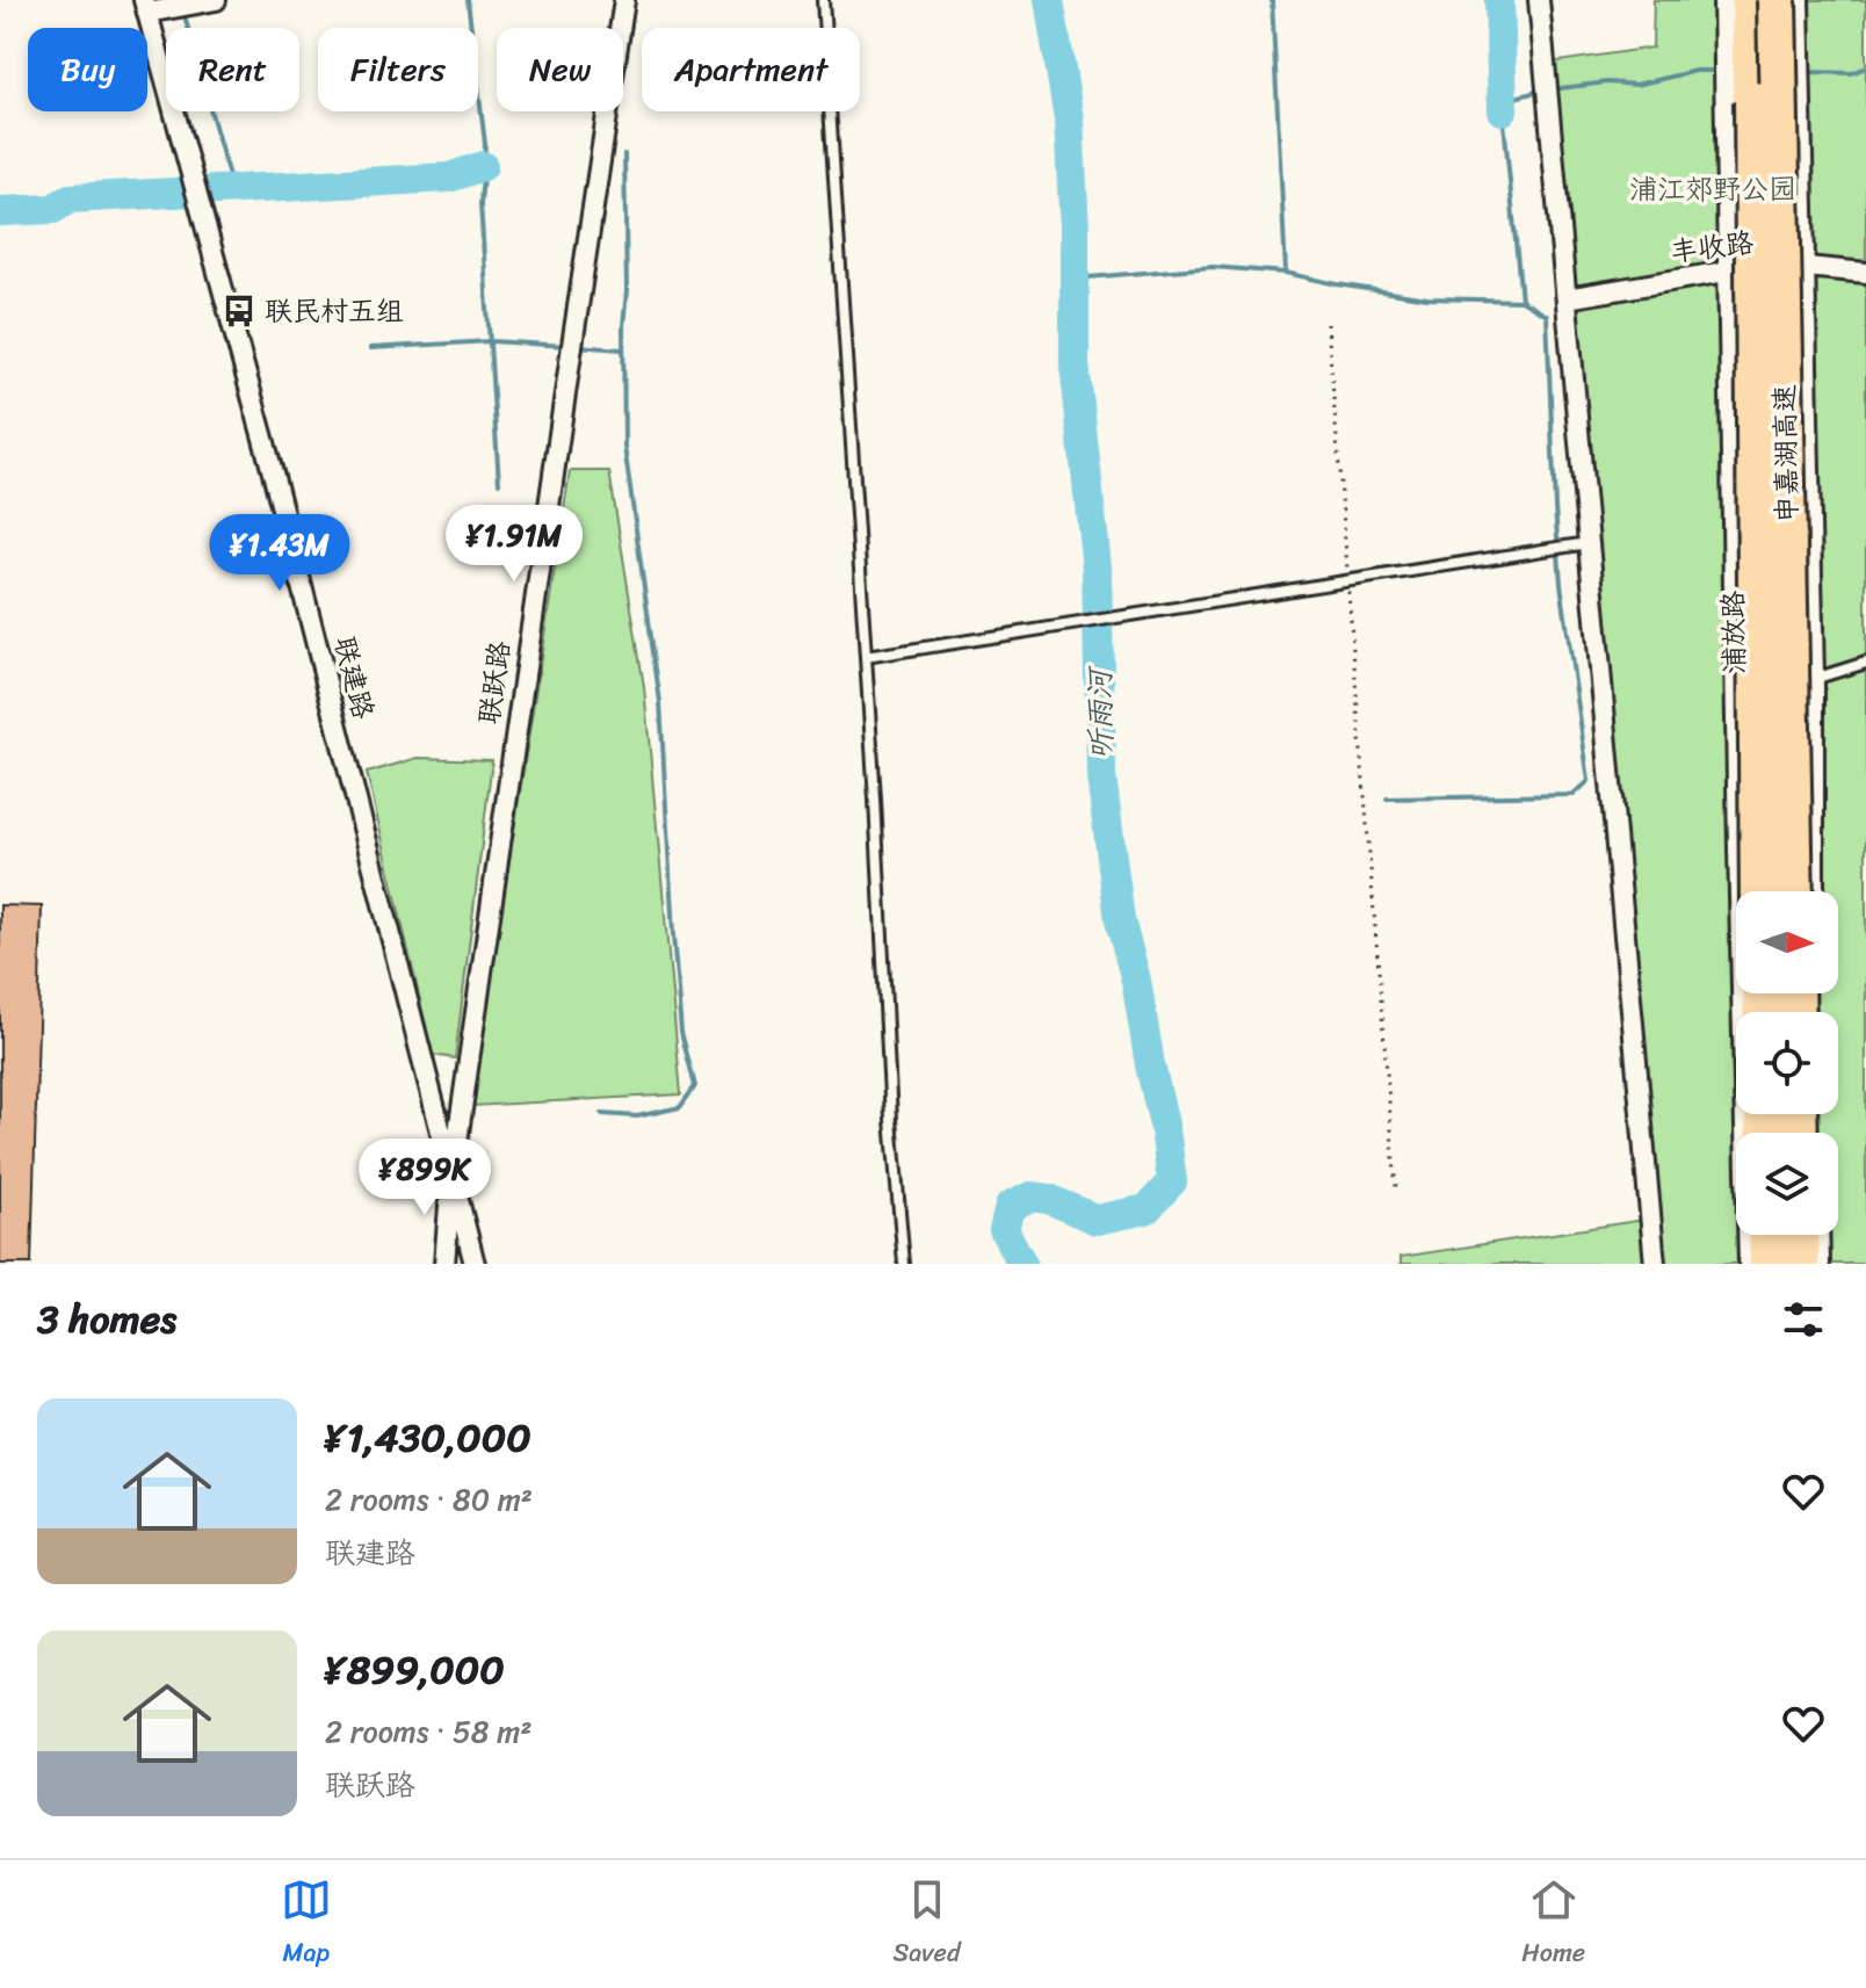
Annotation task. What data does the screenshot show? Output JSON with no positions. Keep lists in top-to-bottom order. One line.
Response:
{"streets":{"highway":["申嘉湖高速"],"main road":["浦放路"],"street":["丰收路","联建路","联跃路"]},"crossings":[["丰收路","浦放路"],["联建路","联跃路"]],"water":["听雨河"],"parks":["浦江郊野公园"],"places":{"bus stop":["联民村五组"]},"north":"right","page":{"chip":["Buy","Rent","Filters","New","Apartment"],"price":["¥1.91M","¥1.43M","¥899K"],"heading":"3 homes","list":[{"name":"¥1,430,000","note":"2 rooms · 80 m² · 联建路"},{"name":"¥899,000","note":"2 rooms · 58 m² · 联跃路"}],"tabs":["Map","Saved","Home"]}}
